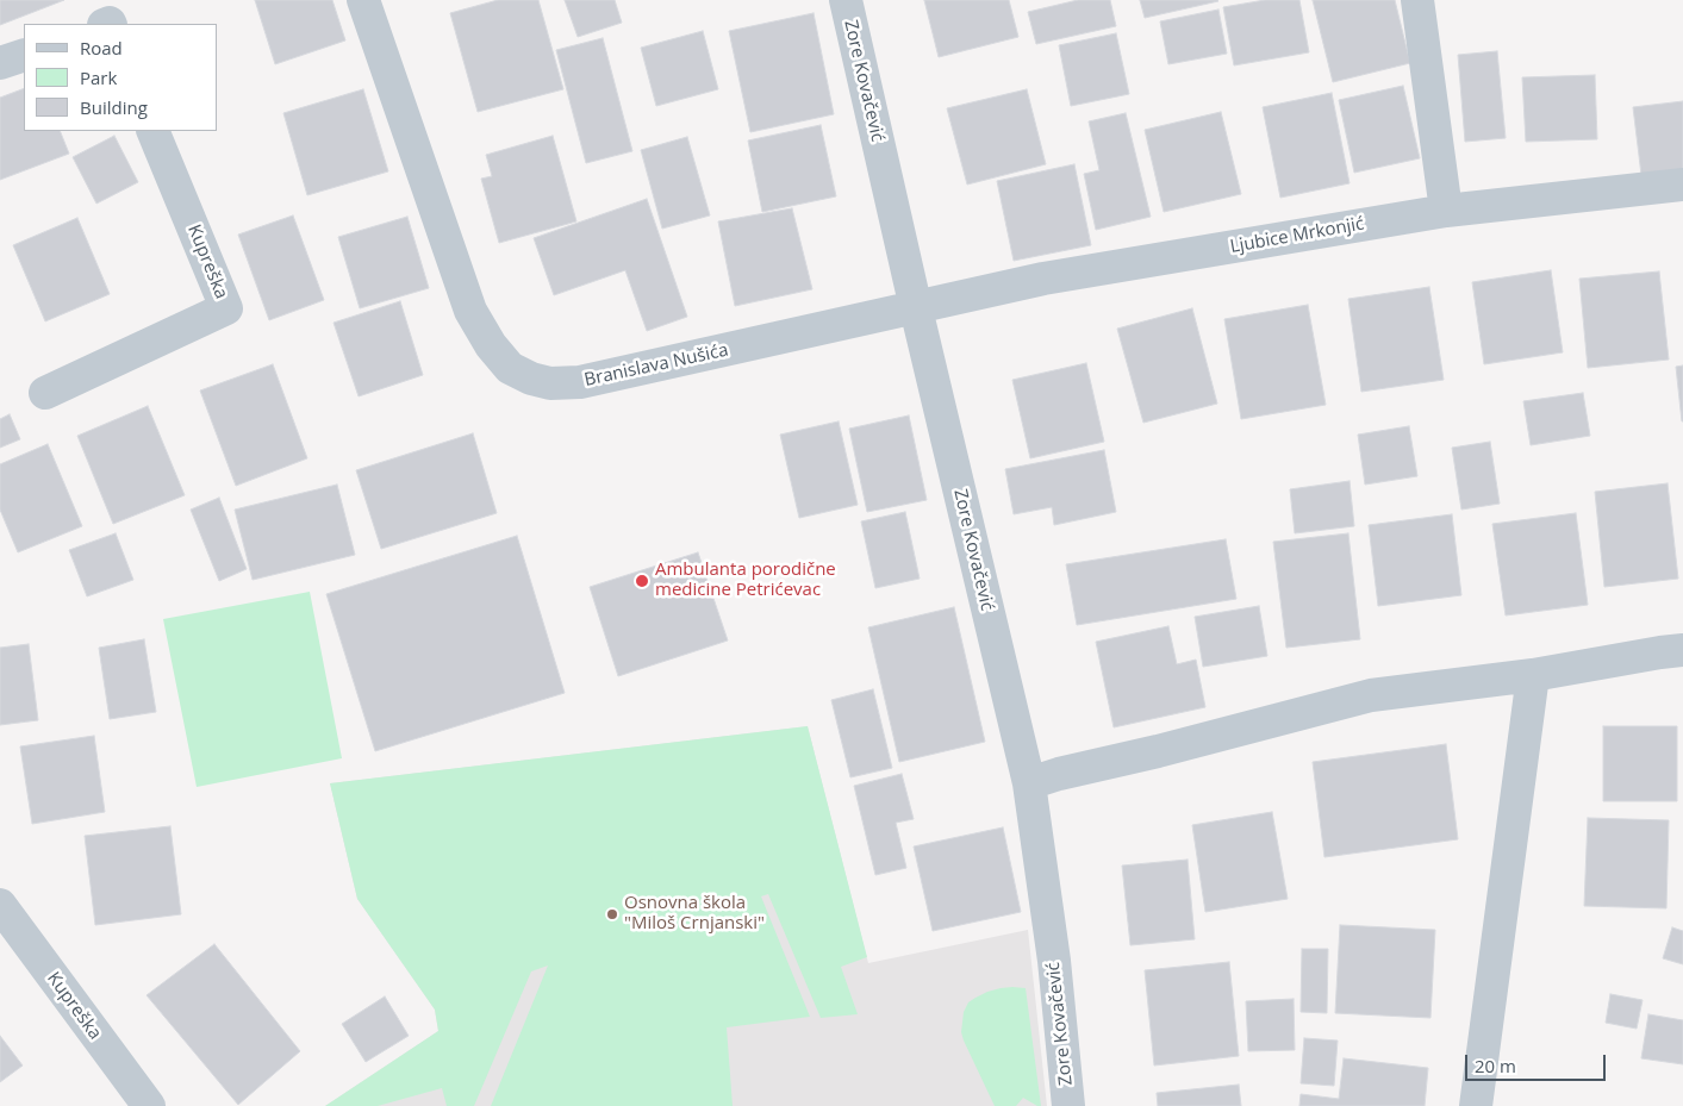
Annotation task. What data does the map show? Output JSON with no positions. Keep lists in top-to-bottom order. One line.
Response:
{"streets":{"street":["Zore Kovačević","Ljubice Mrkonjić","Kupreška","Branislava Nušića"]},"crossings":[["Zore Kovačević","Ljubice Mrkonjić"],["Zore Kovačević","Branislava Nušića"],["Ljubice Mrkonjić","Branislava Nušića"]],"places":["Ambulanta porodične medicine Petrićevac","Osnovna škola \"Miloš Crnjanski\""],"legend":["Road","Park","Building"],"scale_bar":"20 m"}
